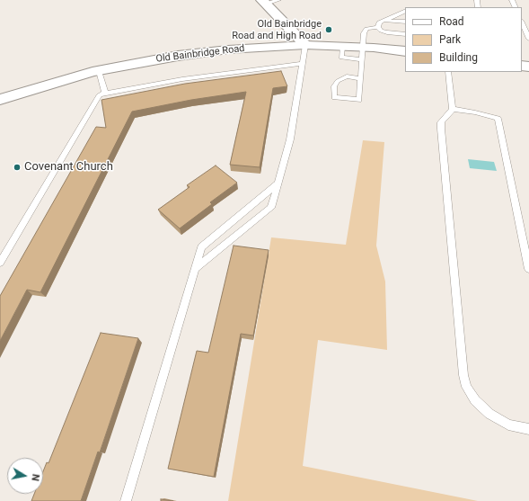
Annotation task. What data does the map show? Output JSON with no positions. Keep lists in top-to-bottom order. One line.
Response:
{"streets":{"main road":["Old Bainbridge Road"]},"places":["Old Bainbridge Road and High Road","Covenant Church"],"legend":["Road","Park","Building"],"north":"right"}
